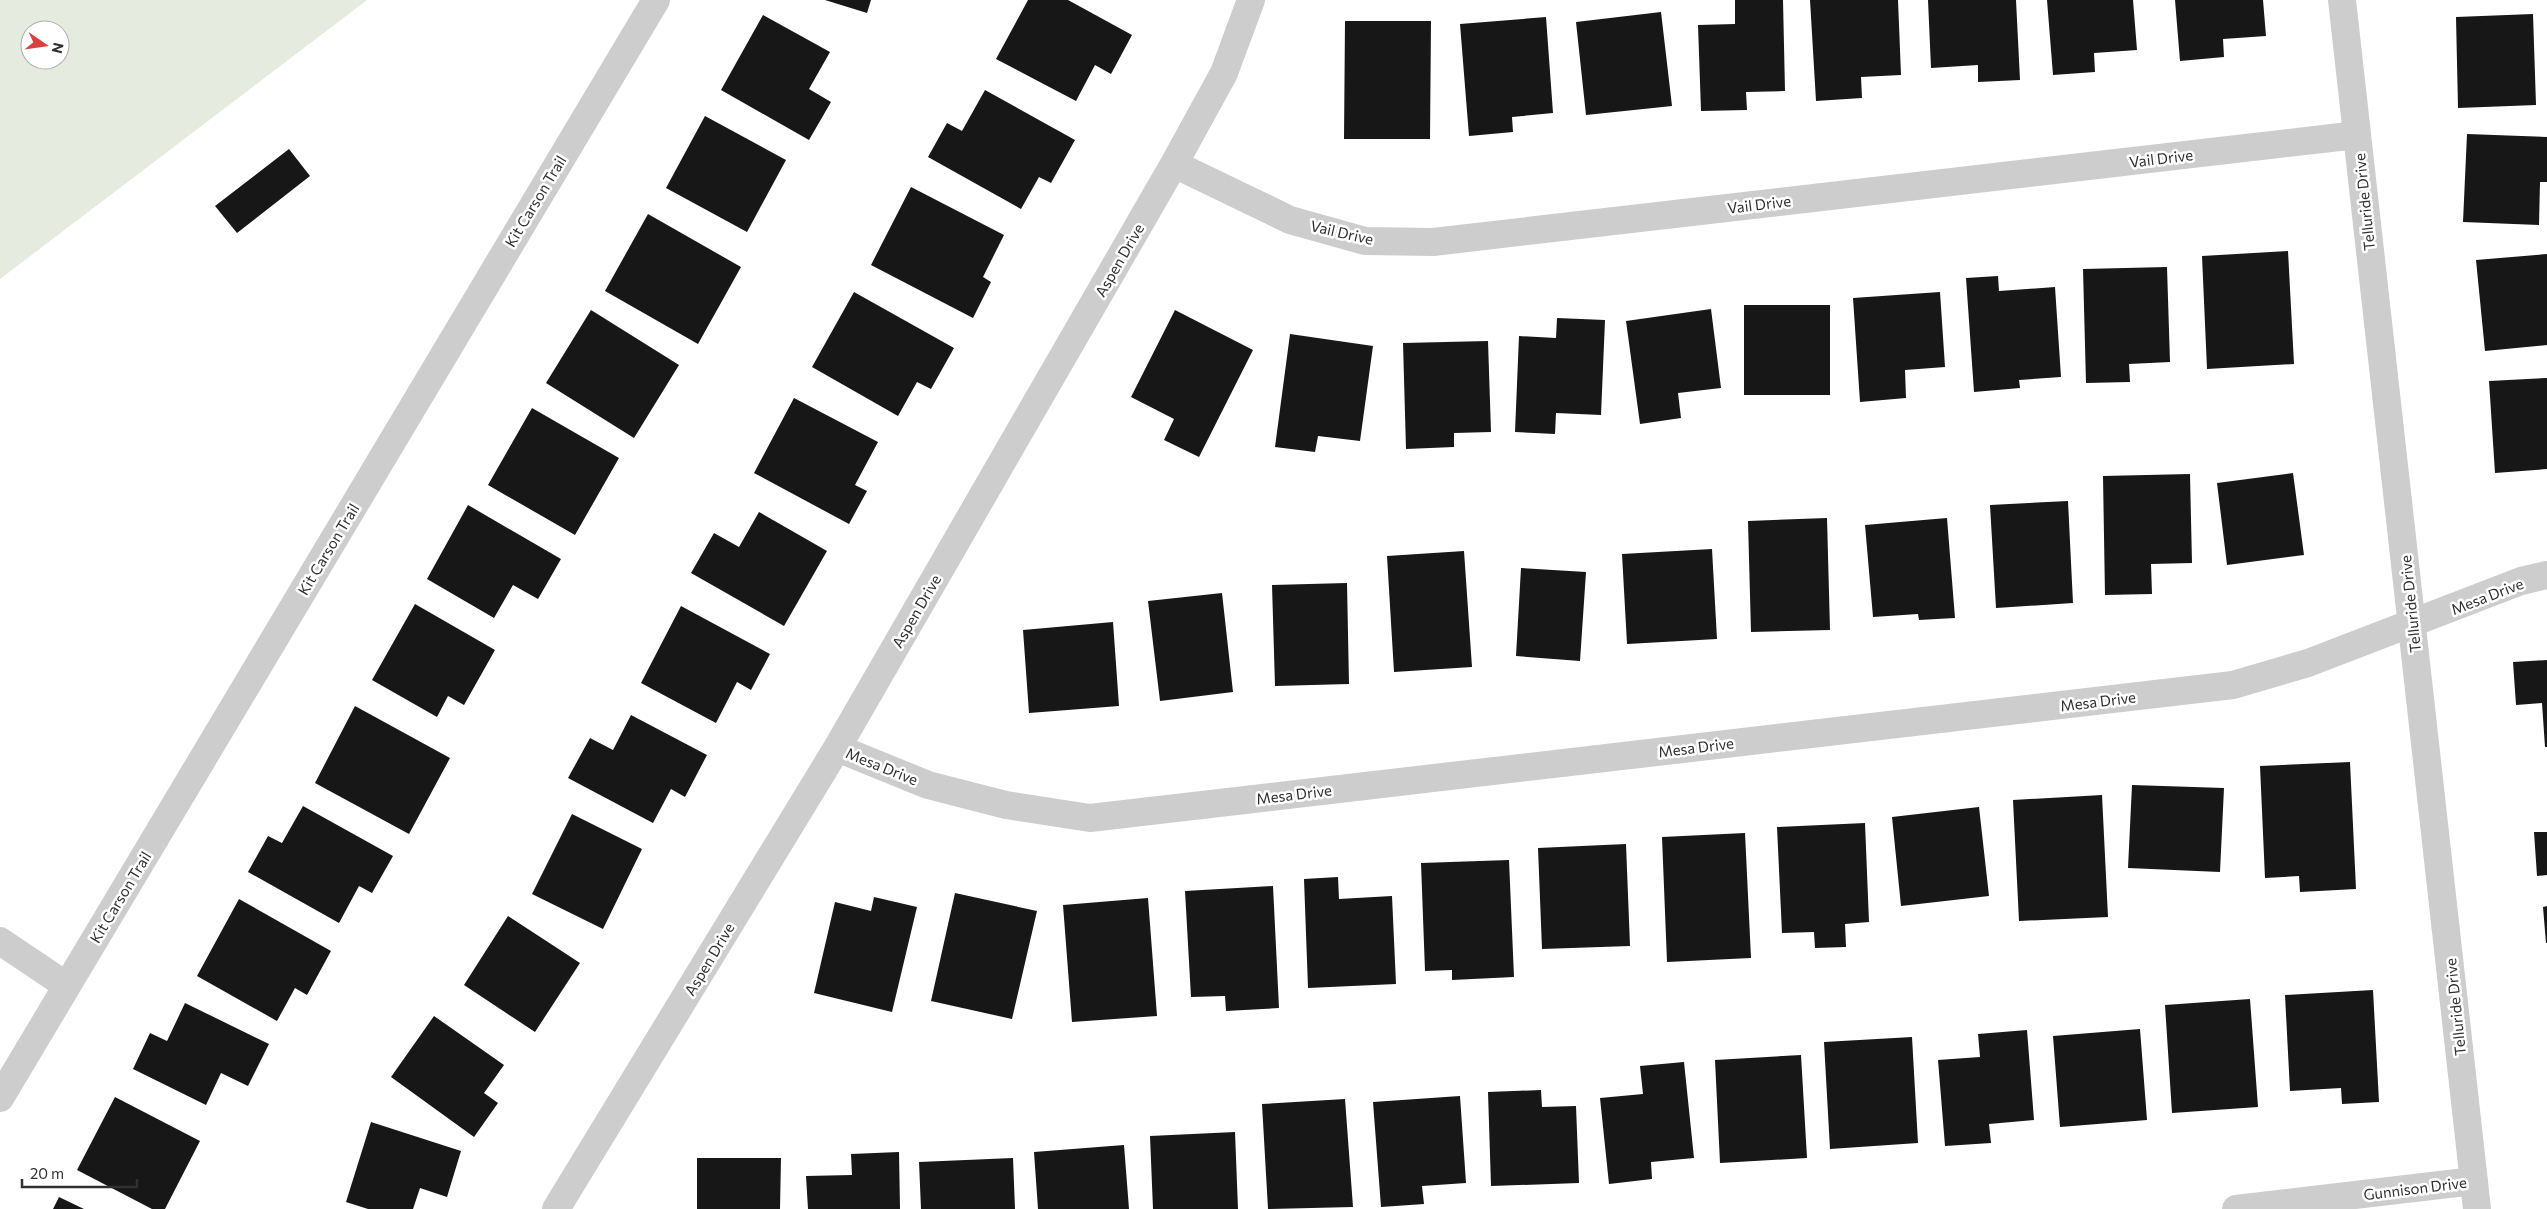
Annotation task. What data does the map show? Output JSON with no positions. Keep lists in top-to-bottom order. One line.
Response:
{"streets":{"street":["Vail Drive","Kit Carson Trail","Telluride Drive","Aspen Drive","Mesa Drive","Gunnison Drive"]},"crossings":[["Vail Drive","Telluride Drive"],["Vail Drive","Aspen Drive"],["Telluride Drive","Mesa Drive"],["Telluride Drive","Gunnison Drive"],["Aspen Drive","Mesa Drive"]],"scale_bar":"20 m","north":"right"}
